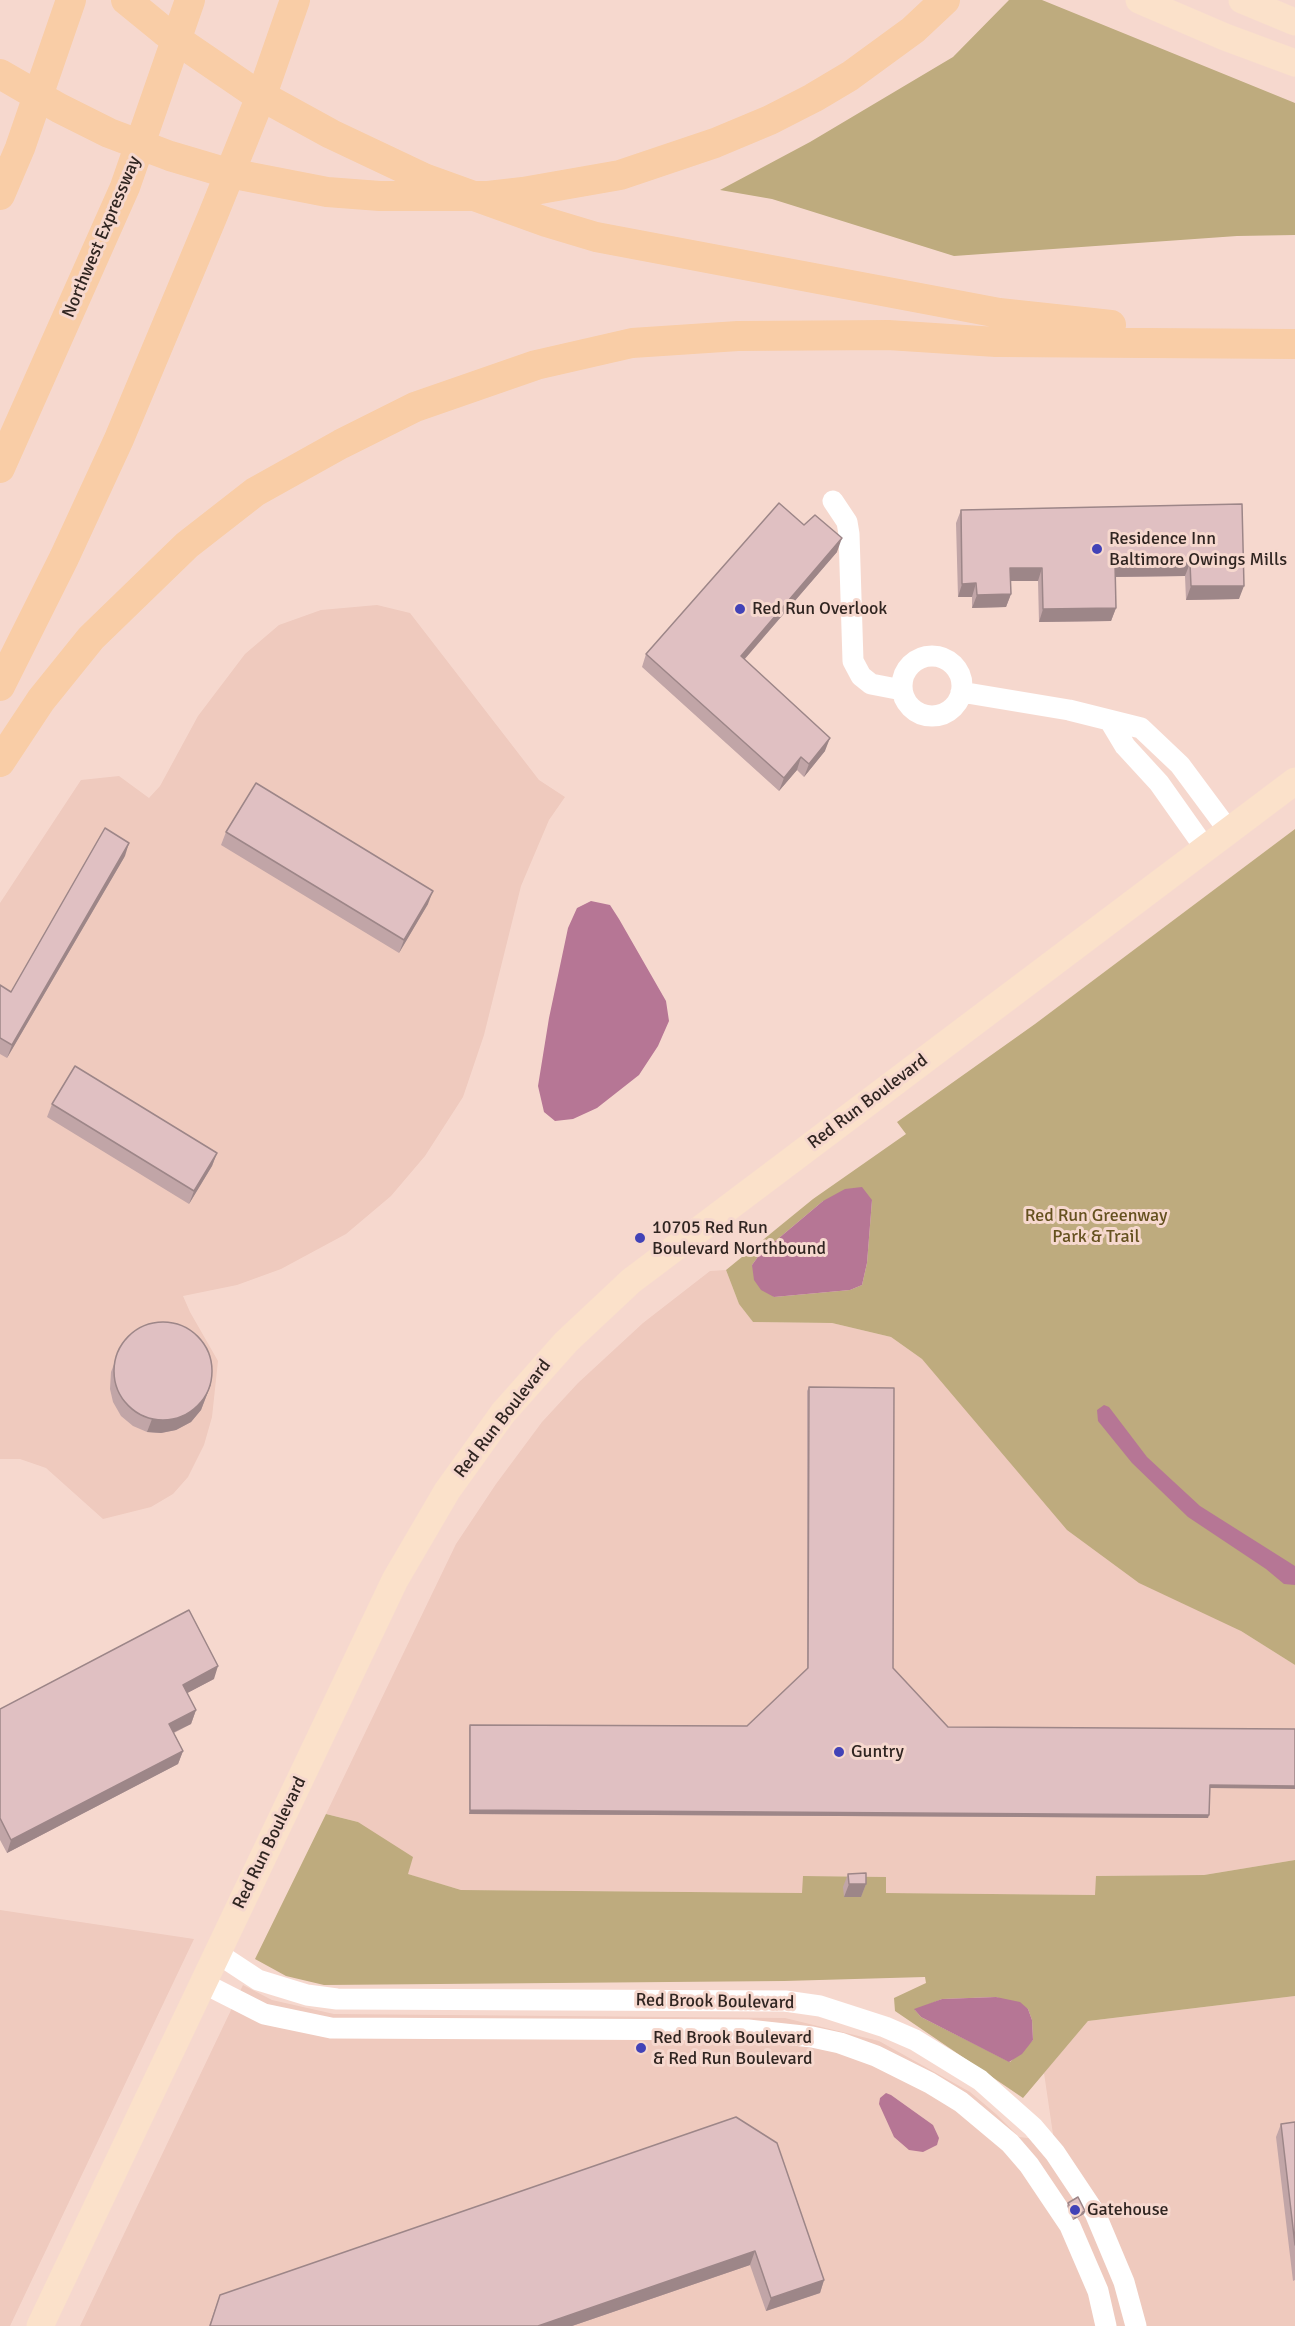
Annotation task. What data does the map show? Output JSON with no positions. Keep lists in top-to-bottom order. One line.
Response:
{"streets":{"highway":["Northwest Expressway"],"main road":["Red Run Boulevard"],"street":["Red Brook Boulevard"]},"crossings":[["Red Run Boulevard","Red Brook Boulevard"]],"parks":["Red Run Greenway Park & Trail"],"places":["Residence Inn Baltimore Owings Mills","Red Run Overlook","10705 Red Run Boulevard Northbound","Guntry","Red Brook Boulevard & Red Run Boulevard","Gatehouse"]}
